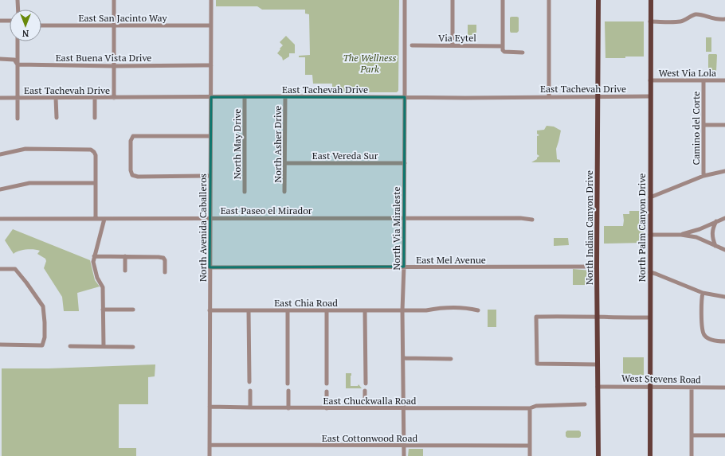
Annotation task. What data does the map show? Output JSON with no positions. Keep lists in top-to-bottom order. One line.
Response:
{"streets":{"main road":["North Indian Canyon Drive","North Palm Canyon Drive"],"street":["East San Jacinto Way","Via Eytel","East Buena Vista Drive","West Via Lola","East Tachevah Drive","Camino del Corte","North May Drive","North Asher Drive","East Vereda Sur","East Paseo el Mirador","North Avenida Caballeros","North Via Miraleste","East Mel Avenue","East Chia Road","West Stevens Road","East Chuckwalla Road","East Cottonwood Road"]},"crossings":[["East San Jacinto Way","North Avenida Caballeros"],["East Buena Vista Drive","North Avenida Caballeros"],["West Via Lola","Camino del Corte"],["West Via Lola","North Palm Canyon Drive"],["East Tachevah Drive","North May Drive"],["East Tachevah Drive","North Asher Drive"],["East Tachevah Drive","North Avenida Caballeros"],["East Tachevah Drive","North Indian Canyon Drive"],["East Tachevah Drive","North Palm Canyon Drive"],["East Tachevah Drive","North Via Miraleste"],["North Asher Drive","East Vereda Sur"],["East Vereda Sur","North Via Miraleste"],["East Paseo el Mirador","North Avenida Caballeros"],["East Paseo el Mirador","North Via Miraleste"],["North Avenida Caballeros","East Mel Avenue"],["North Avenida Caballeros","East Chia Road"],["North Avenida Caballeros","East Chuckwalla Road"],["North Avenida Caballeros","East Cottonwood Road"],["North Indian Canyon Drive","East Mel Avenue"],["North Indian Canyon Drive","West Stevens Road"],["North Palm Canyon Drive","West Stevens Road"],["North Via Miraleste","East Mel Avenue"],["North Via Miraleste","East Chia Road"],["North Via Miraleste","East Chuckwalla Road"],["North Via Miraleste","East Cottonwood Road"]],"parks":["The Wellness Park"],"north":"bottom"}
